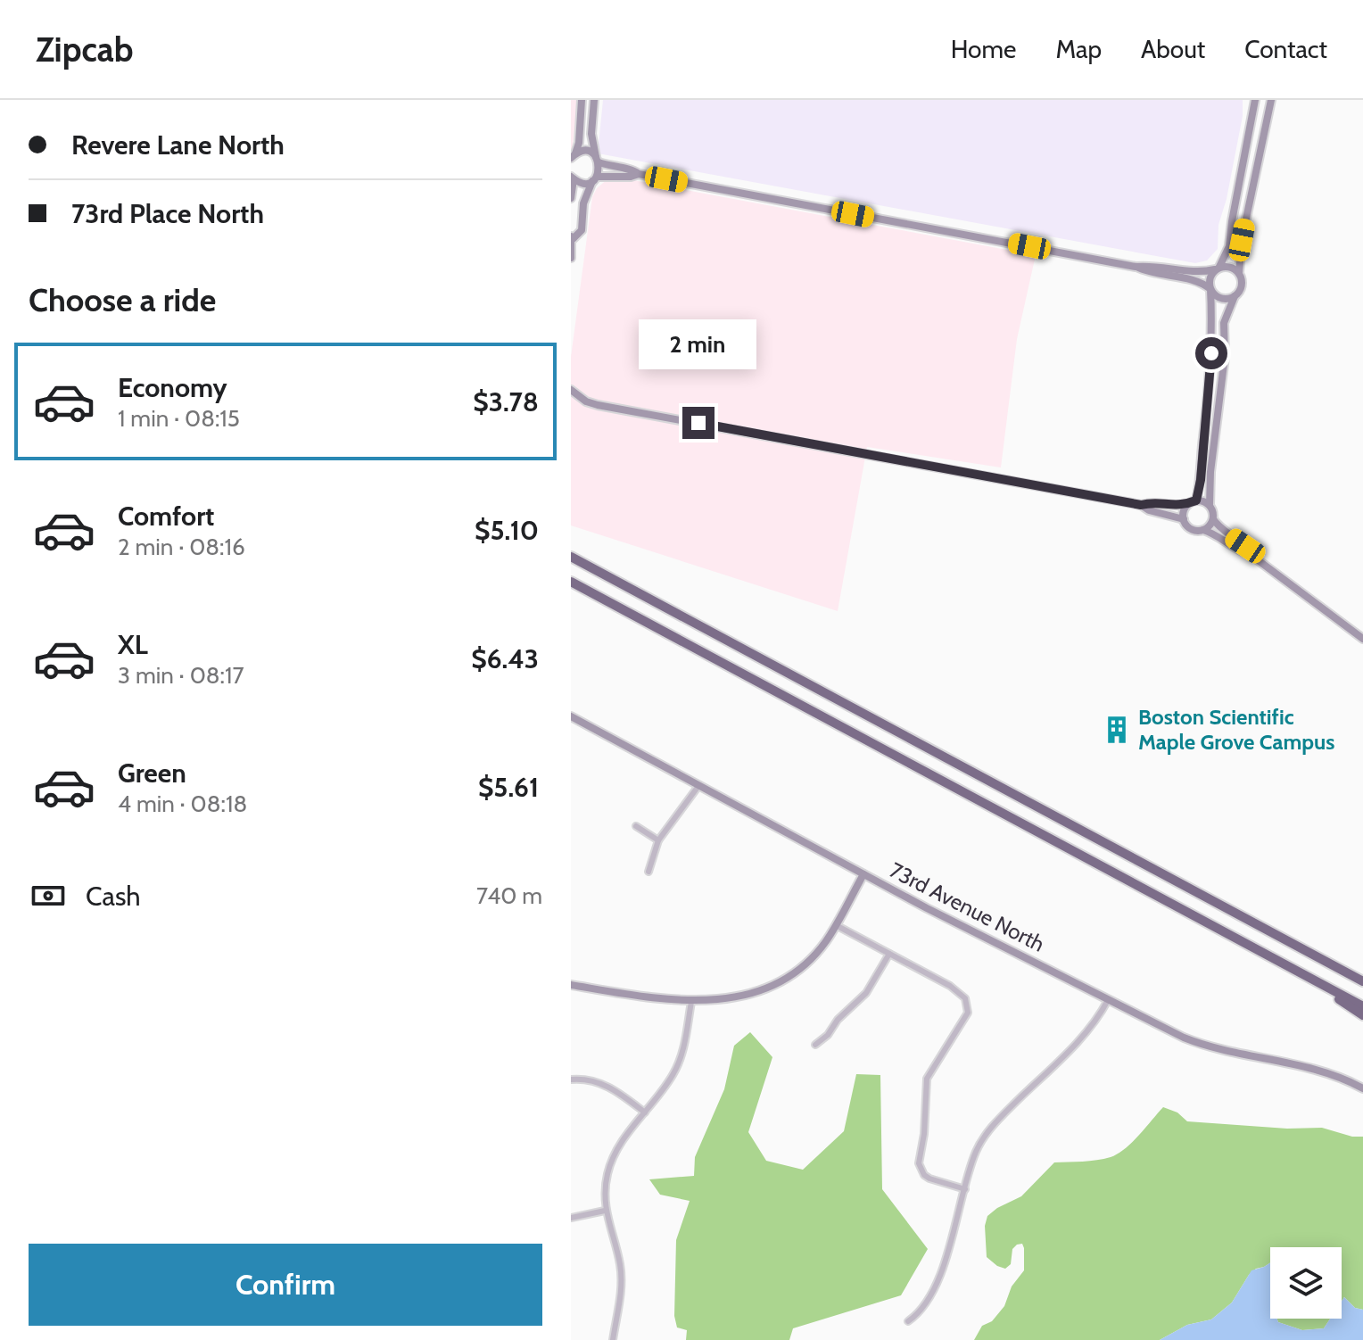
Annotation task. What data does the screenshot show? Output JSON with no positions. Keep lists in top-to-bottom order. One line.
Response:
{"streets":{"street":["73rd Avenue North"]},"places":{"building":["Boston Scientific Maple Grove Campus"]},"page":{"header":"Zipcab","nav":["Home","Map","About","Contact"],"banner":["Revere Lane North","73rd Place North"],"heading":"Choose a ride","bubble":"2 min","list":[{"name":"Economy","note":"1 min · 08:15","value":"$3.78"},{"name":"Comfort","note":"2 min · 08:16","value":"$5.10"},{"name":"XL","note":"3 min · 08:17","value":"$6.43"},{"name":"Green","note":"4 min · 08:18","value":"$5.61"}],"pay":["Cash","740 m"],"buttons":"Confirm"}}
